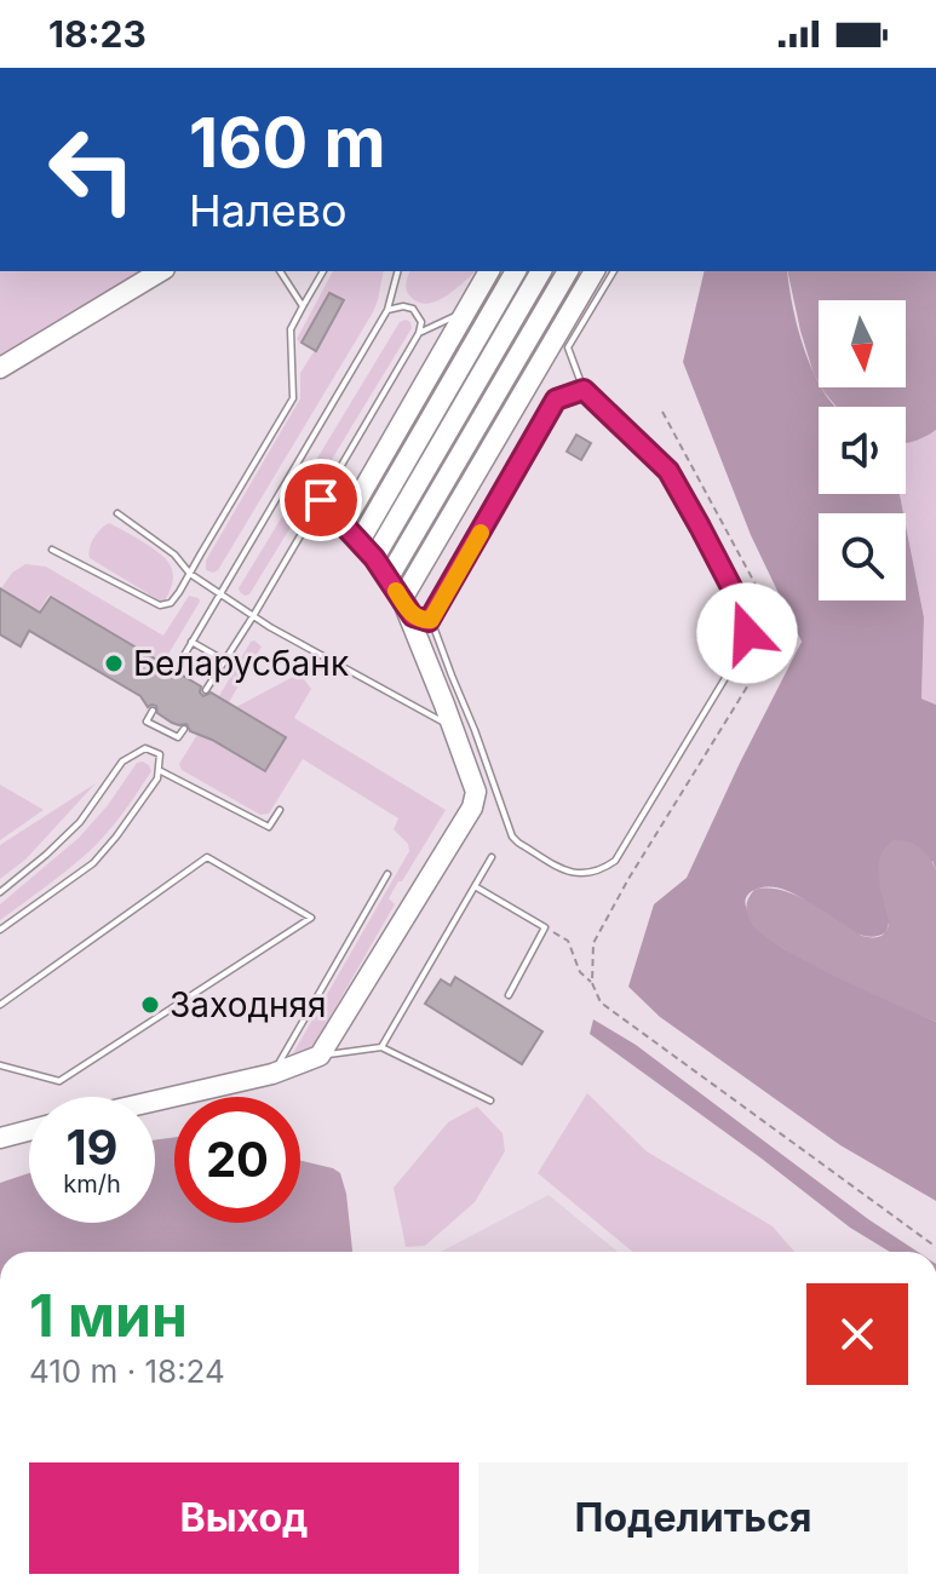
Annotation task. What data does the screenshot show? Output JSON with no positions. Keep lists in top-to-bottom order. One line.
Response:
{"places":["Беларусбанк","Заходняя"],"north":"bottom","page":{"status":"18:23","turn":["160 m","Налево"],"speed":"19 km/h","limit":"20","heading":["1 мин","410 m · 18:24"],"buttons":["Выход","Поделиться"]}}
